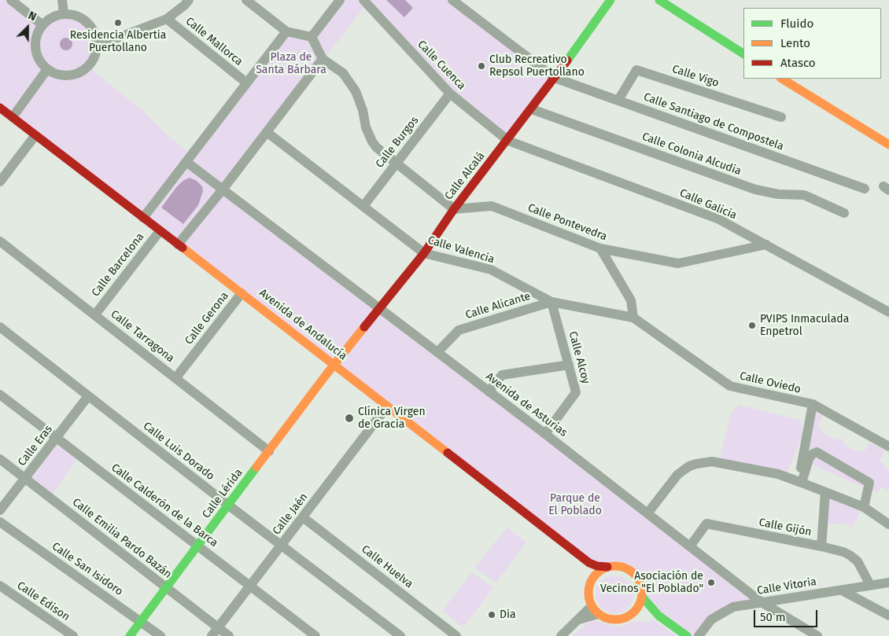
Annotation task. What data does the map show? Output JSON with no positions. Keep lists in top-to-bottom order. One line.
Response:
{"streets":{"street":["Calle Mallorca","Calle Cuenca","Calle Vigo","Calle Santiago de Compostela","Calle Burgos","Calle Colonia Alcudia","Calle Alcalá","Calle Galicia","Calle Pontevedra","Calle Valencia","Calle Barcelona","Calle Alicante","Calle Gerona","Avenida de Andalucía","Calle Tarragona","Calle Alcoy","Calle Oviedo","Avenida de Asturias","Calle Eras","Calle Luis Dorado","Calle Lérida","Calle Calderón de la Barca","Calle Jaén","Calle Gijón","Calle Emilia Pardo Bazán","Calle Huelva","Calle San Isidoro","Calle Vitoria","Calle Edison"]},"crossings":[["Calle Cuenca","Calle Burgos"],["Calle Cuenca","Calle Alcalá"],["Calle Cuenca","Calle Galicia"],["Calle Vigo","Calle Santiago de Compostela"],["Calle Santiago de Compostela","Calle Alcalá"],["Calle Burgos","Calle Valencia"],["Calle Colonia Alcudia","Calle Alcalá"],["Calle Alcalá","Calle Galicia"],["Calle Alcalá","Calle Pontevedra"],["Calle Alcalá","Calle Valencia"],["Calle Alcalá","Avenida de Andalucía"],["Calle Alcalá","Avenida de Asturias"],["Calle Alcalá","Calle Lérida"],["Calle Galicia","Calle Pontevedra"],["Calle Valencia","Calle Alicante"],["Calle Valencia","Calle Alcoy"],["Calle Valencia","Calle Oviedo"],["Calle Barcelona","Avenida de Andalucía"],["Calle Barcelona","Calle Tarragona"],["Calle Alicante","Calle Alcoy"],["Calle Alicante","Avenida de Asturias"],["Calle Gerona","Avenida de Andalucía"],["Calle Gerona","Calle Tarragona"],["Avenida de Andalucía","Calle Lérida"],["Avenida de Andalucía","Calle Jaén"],["Calle Tarragona","Calle Lérida"],["Calle Alcoy","Avenida de Asturias"],["Avenida de Asturias","Calle Gijón"],["Avenida de Asturias","Calle Vitoria"],["Calle Eras","Calle Luis Dorado"],["Calle Eras","Calle Calderón de la Barca"],["Calle Eras","Calle Emilia Pardo Bazán"],["Calle Luis Dorado","Calle Lérida"],["Calle Luis Dorado","Calle Jaén"],["Calle Lérida","Calle Calderón de la Barca"],["Calle Lérida","Calle Emilia Pardo Bazán"],["Calle Lérida","Calle San Isidoro"],["Calle Calderón de la Barca","Calle Jaén"],["Calle Jaén","Calle Emilia Pardo Bazán"],["Calle Jaén","Calle Huelva"],["Calle Gijón","Calle Vitoria"]],"parks":["Plaza de Santa Bárbara","Parque de El Poblado"],"places":["Residencia Albertia Puertollano","Club Recreativo Repsol Puertollano","PVIPS Inmaculada Enpetrol","Clínica Virgen de Gracia","Asociación de Vecinos \"El Poblado\"","Dia"],"legend":["Fluido","Lento","Atasco"],"scale_bar":"50 m","north":"top right"}
